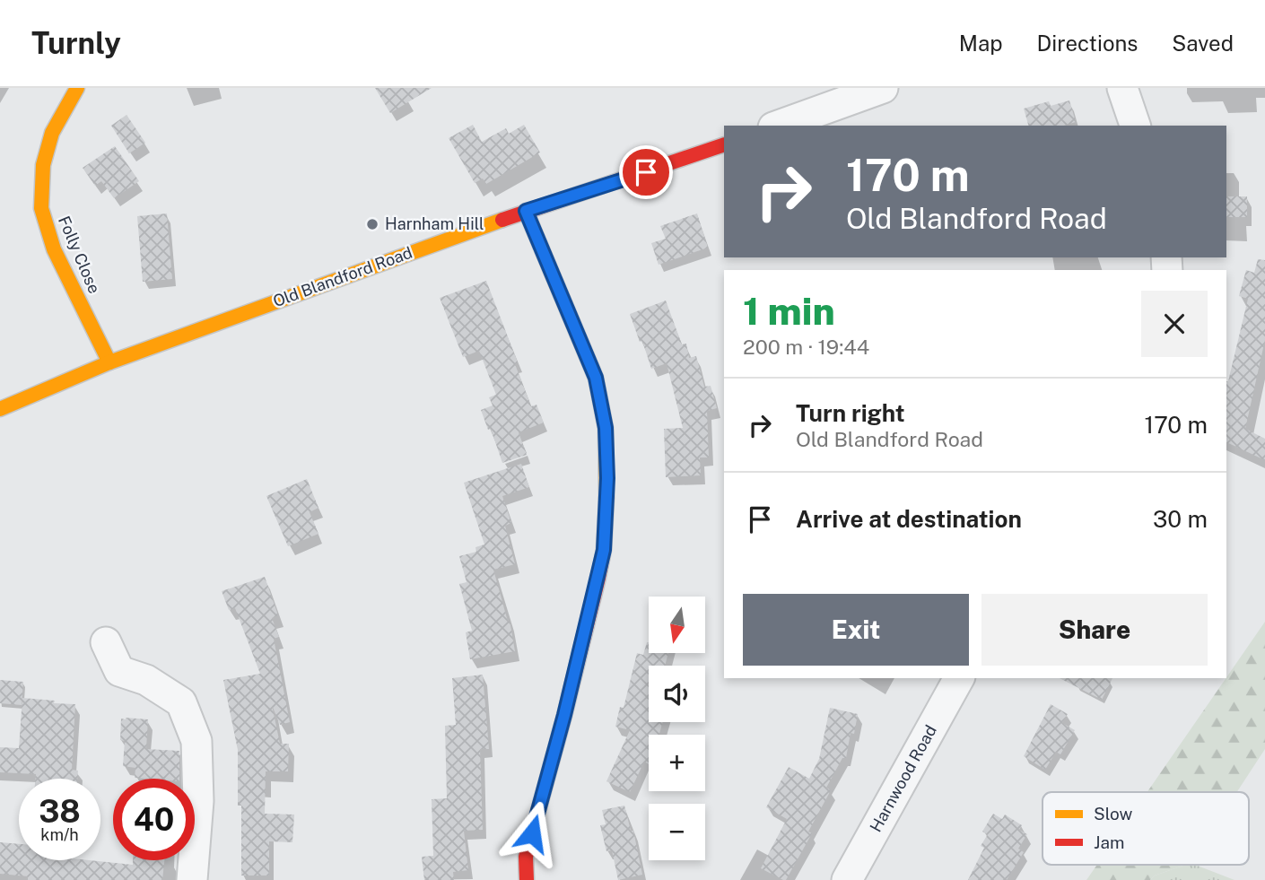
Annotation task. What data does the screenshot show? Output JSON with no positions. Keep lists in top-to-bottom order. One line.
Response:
{"streets":{"street":["Folly Close","Old Blandford Road","Harnwood Road"]},"crossings":[["Folly Close","Old Blandford Road"]],"places":["Harnham Hill"],"legend":["Slow","Jam"],"north":"bottom","page":{"header":"Turnly","nav":["Map","Directions","Saved"],"turn":["170 m","Old Blandford Road"],"heading":["1 min","200 m · 19:44"],"list":[{"name":"Turn right","note":"Old Blandford Road","value":"170 m"},{"name":"Arrive at destination","value":"30 m"}],"buttons":["Exit","Share"],"map_buttons":["+","−"],"speed":"38 km/h","limit":"40"}}
